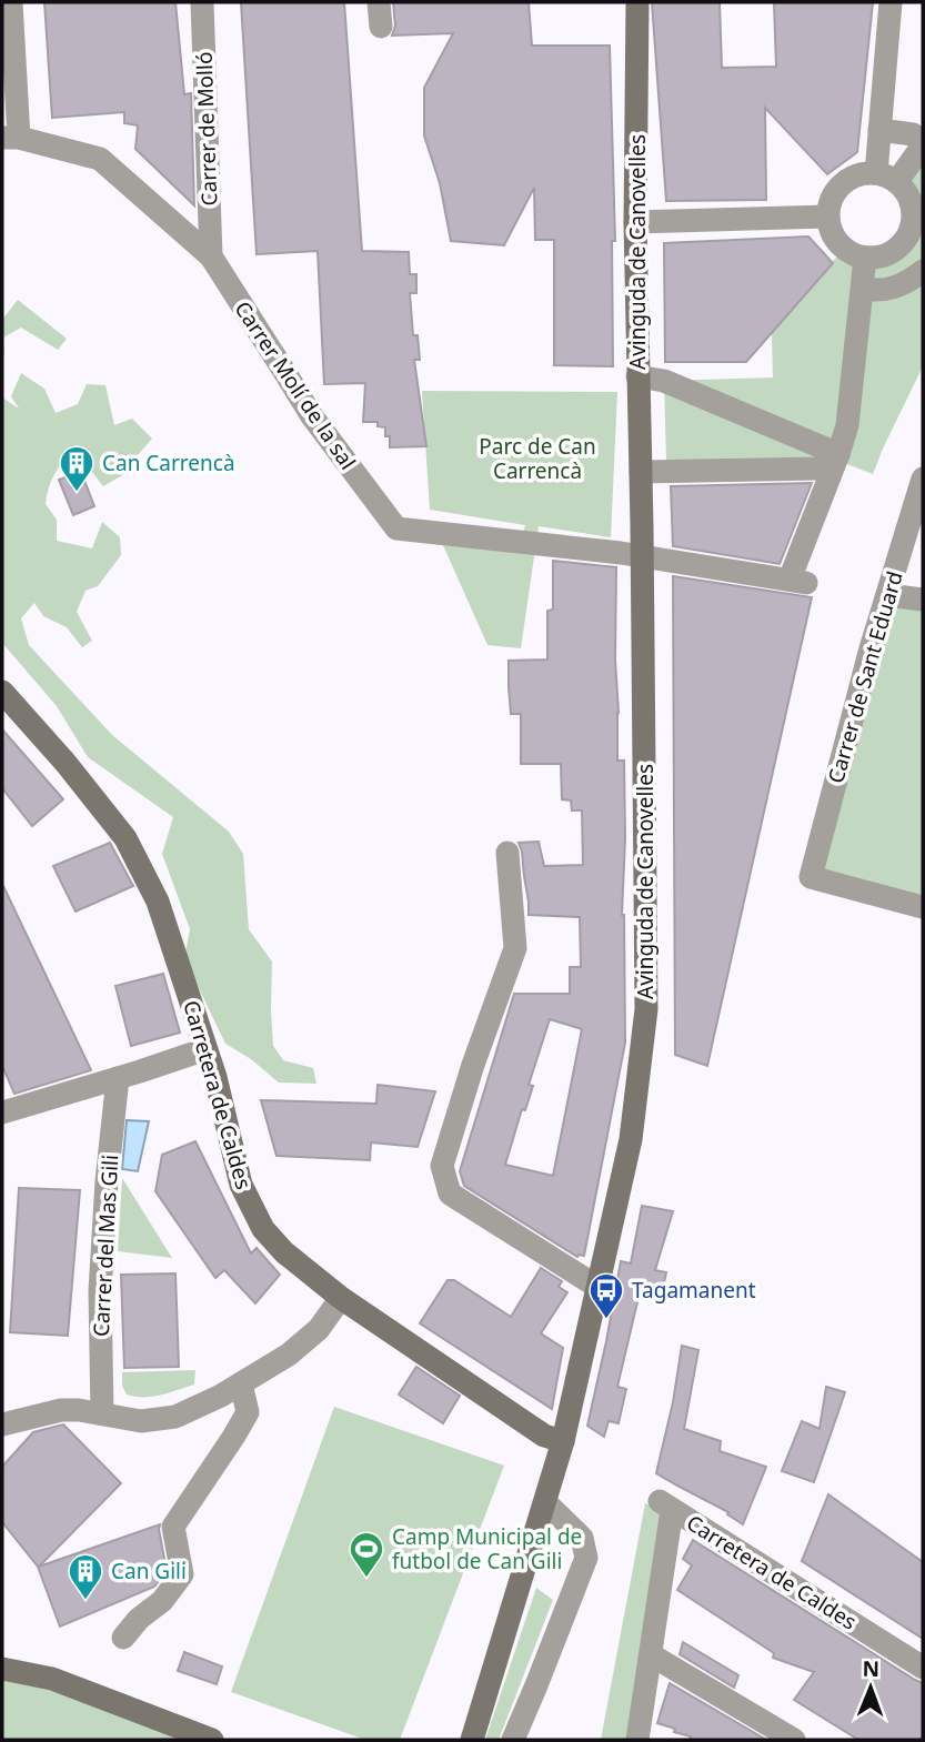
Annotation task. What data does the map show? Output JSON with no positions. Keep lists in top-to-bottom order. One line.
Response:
{"streets":{"street":["Carrer de Molló","Avinguda de Canovelles","Carrer Molí de la sal","Carrer de Sant Eduard","Carretera de Caldes","Carrer del Mas Gili"]},"crossings":[["Carrer de Molló","Carrer Molí de la sal"],["Avinguda de Canovelles","Carrer Molí de la sal"],["Avinguda de Canovelles","Carretera de Caldes"]],"parks":["Parc de Can Carrencà"],"places":{"building":["Can Carrencà","Can Gili"],"bus stop":["Tagamanent"],"sports":["Camp Municipal de futbol de Can Gili"]},"north":"top"}
